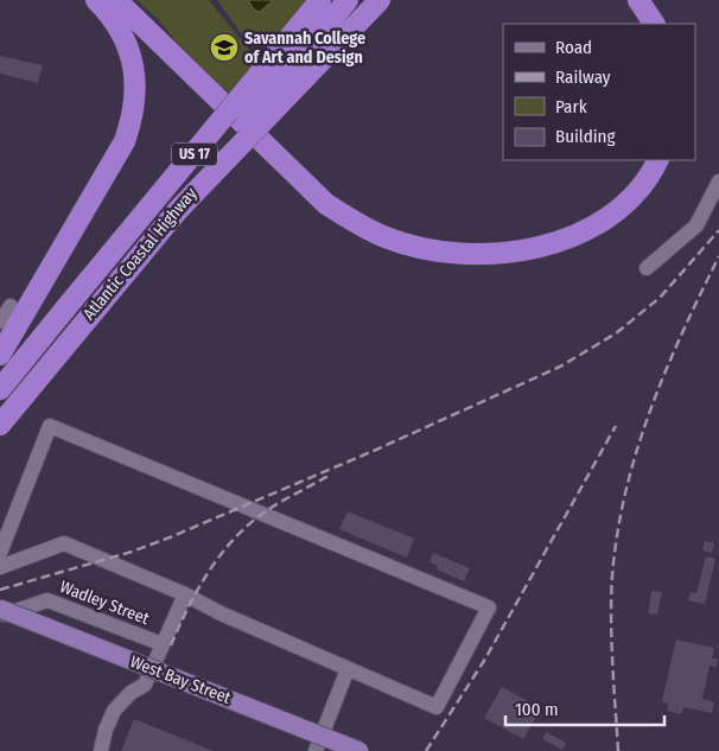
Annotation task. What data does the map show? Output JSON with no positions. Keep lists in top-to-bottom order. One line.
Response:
{"streets":{"highway":["US 17","Atlantic Coastal Highway"],"main road":["West Bay Street"],"street":["Wadley Street"]},"places":{"school or university":["Savannah College of Art and Design"]},"legend":["Road","Railway","Park","Building"],"scale_bar":"100 m"}
